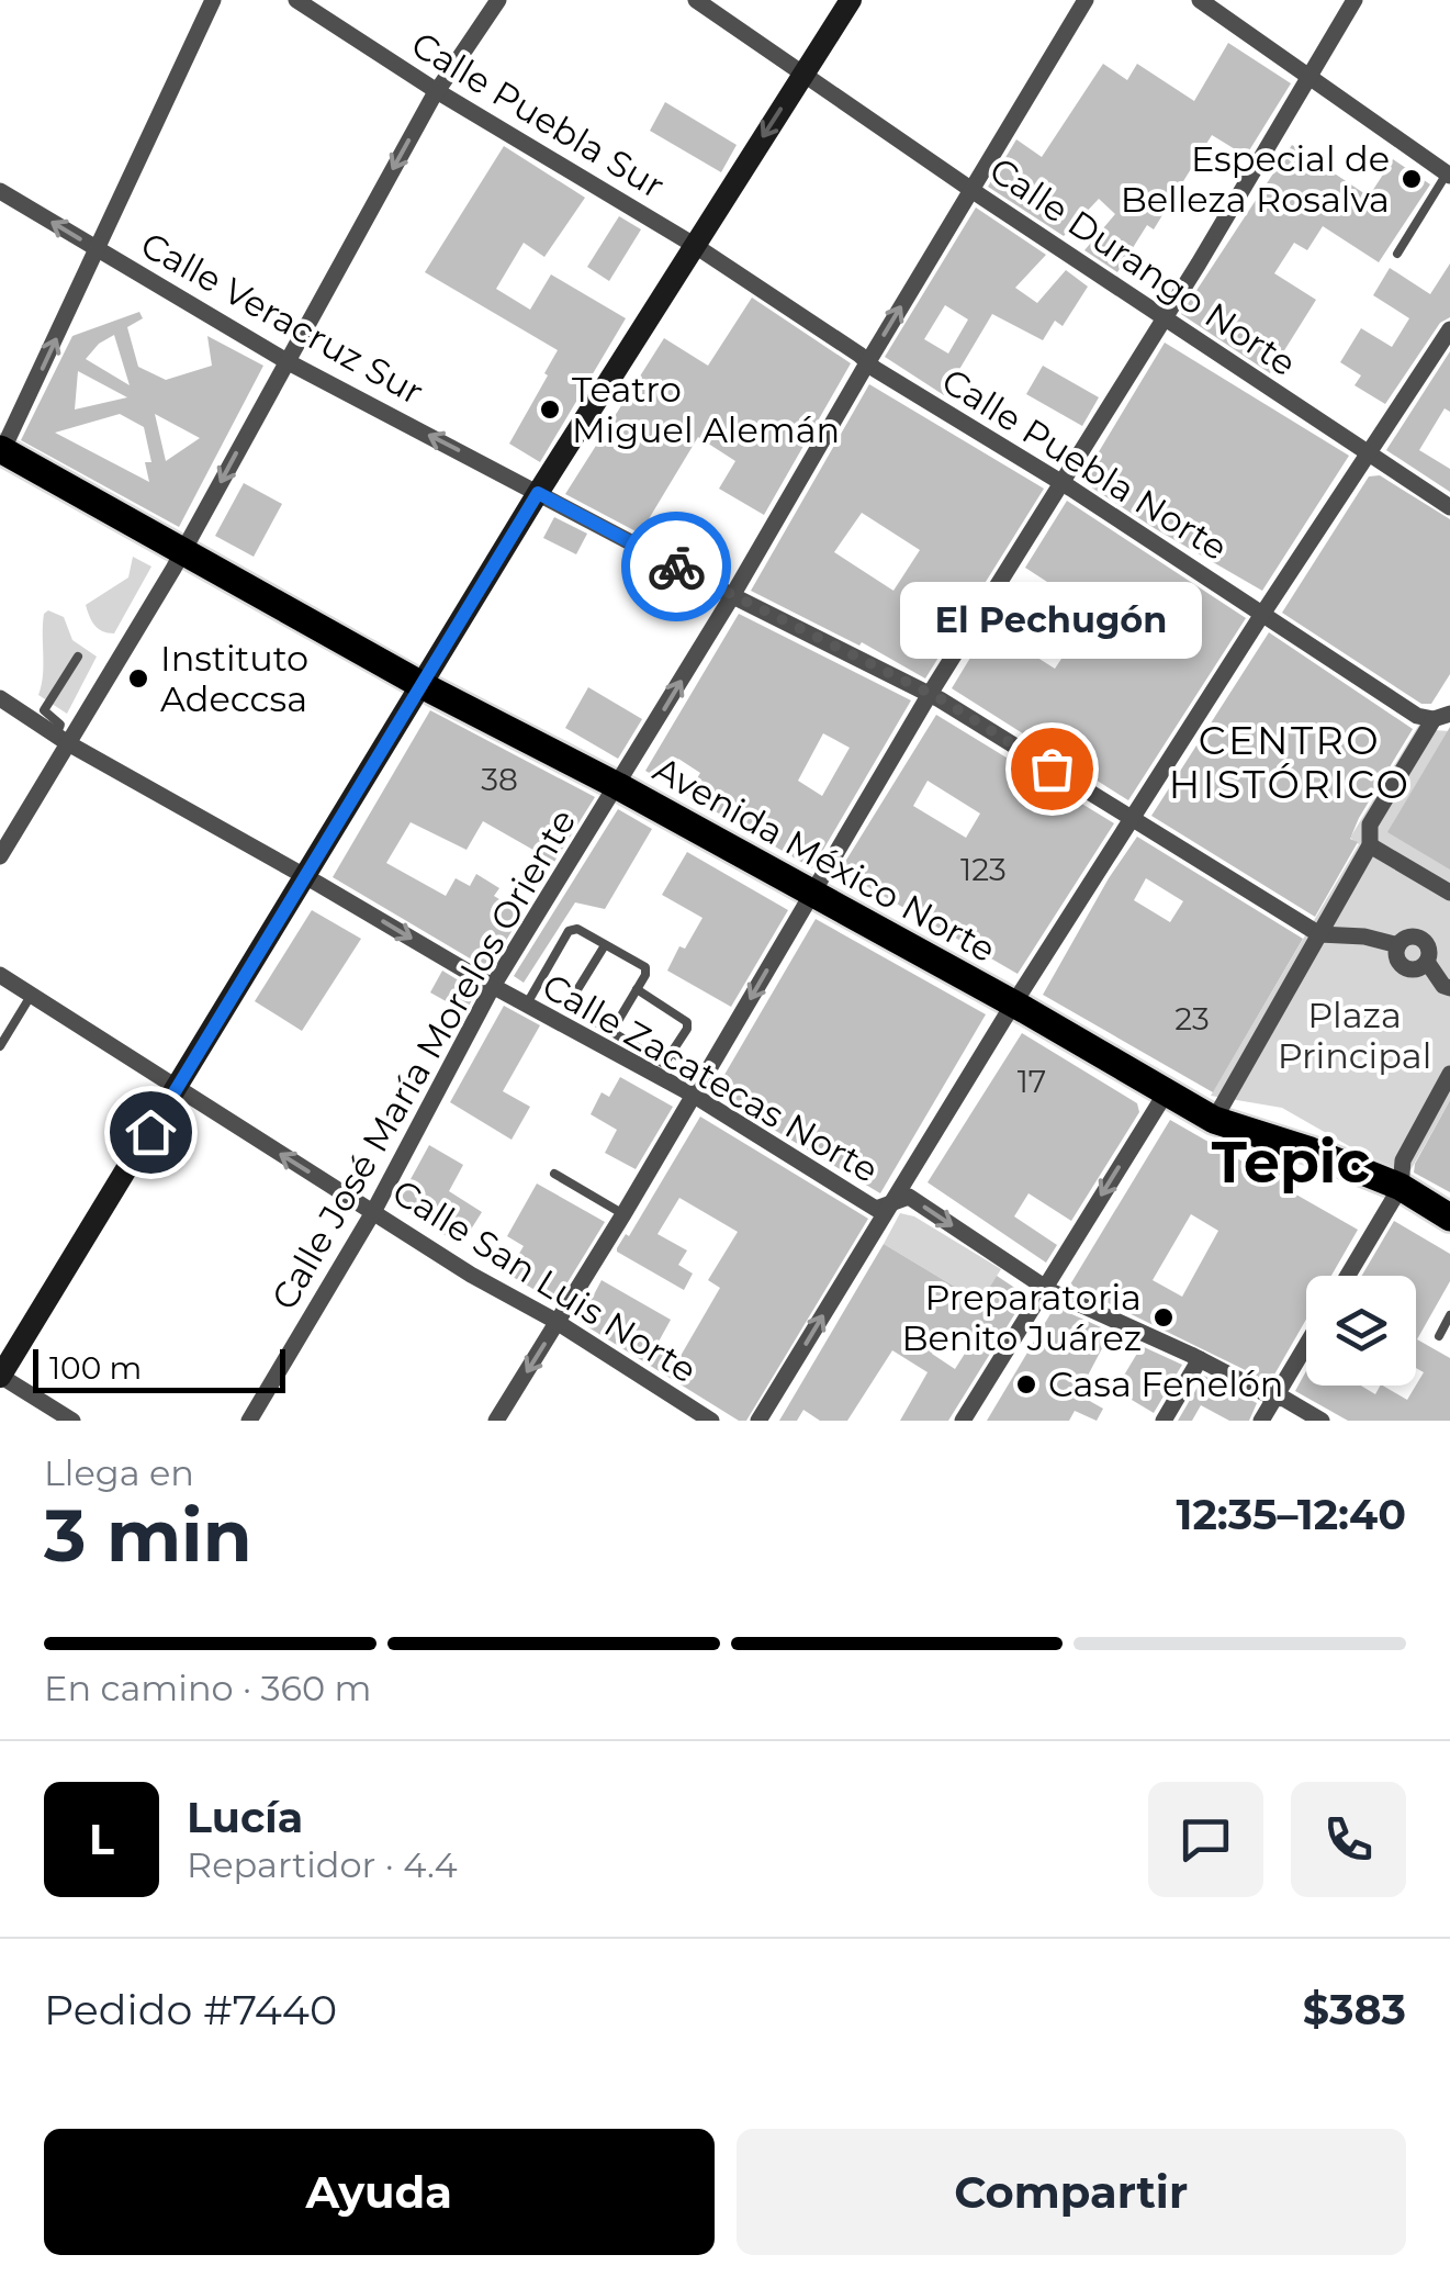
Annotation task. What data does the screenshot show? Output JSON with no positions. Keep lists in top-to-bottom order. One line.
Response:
{"streets":{"main road":["Avenida México Norte"],"street":["Calle Puebla Sur","Calle Durango Norte","Calle Veracruz Sur","Calle Puebla Norte","Calle José María Morelos Oriente","Calle Zacatecas Norte","Calle San Luis Norte"]},"crossings":[["Calle Puebla Sur","Calle Puebla Norte"],["Calle Durango Norte","Calle José María Morelos Oriente"],["Calle Veracruz Sur","Calle José María Morelos Oriente"],["Calle Puebla Norte","Calle José María Morelos Oriente"],["Avenida México Norte","Calle José María Morelos Oriente"],["Calle José María Morelos Oriente","Calle Zacatecas Norte"],["Calle José María Morelos Oriente","Calle San Luis Norte"]],"districts":["CENTRO HISTÓRICO","Tepic"],"parks":["Plaza Principal"],"places":["Especial de Belleza Rosalva","Teatro Miguel Alemán","Instituto Adeccsa","El Pechugón","Preparatoria Benito Juárez","Casa Fenelón"],"house_numbers":["38","123","23","17"],"scale_bar":"100 m","page":{"bubble":"El Pechugón","scale":"100 m","heading":["3 min","Llega en","12:35–12:40"],"panel":["Lucía","Repartidor · 4.4","Pedido #7440","$383"],"bar":"En camino · 360 m","round":"L","buttons":["Ayuda","Compartir"]}}
